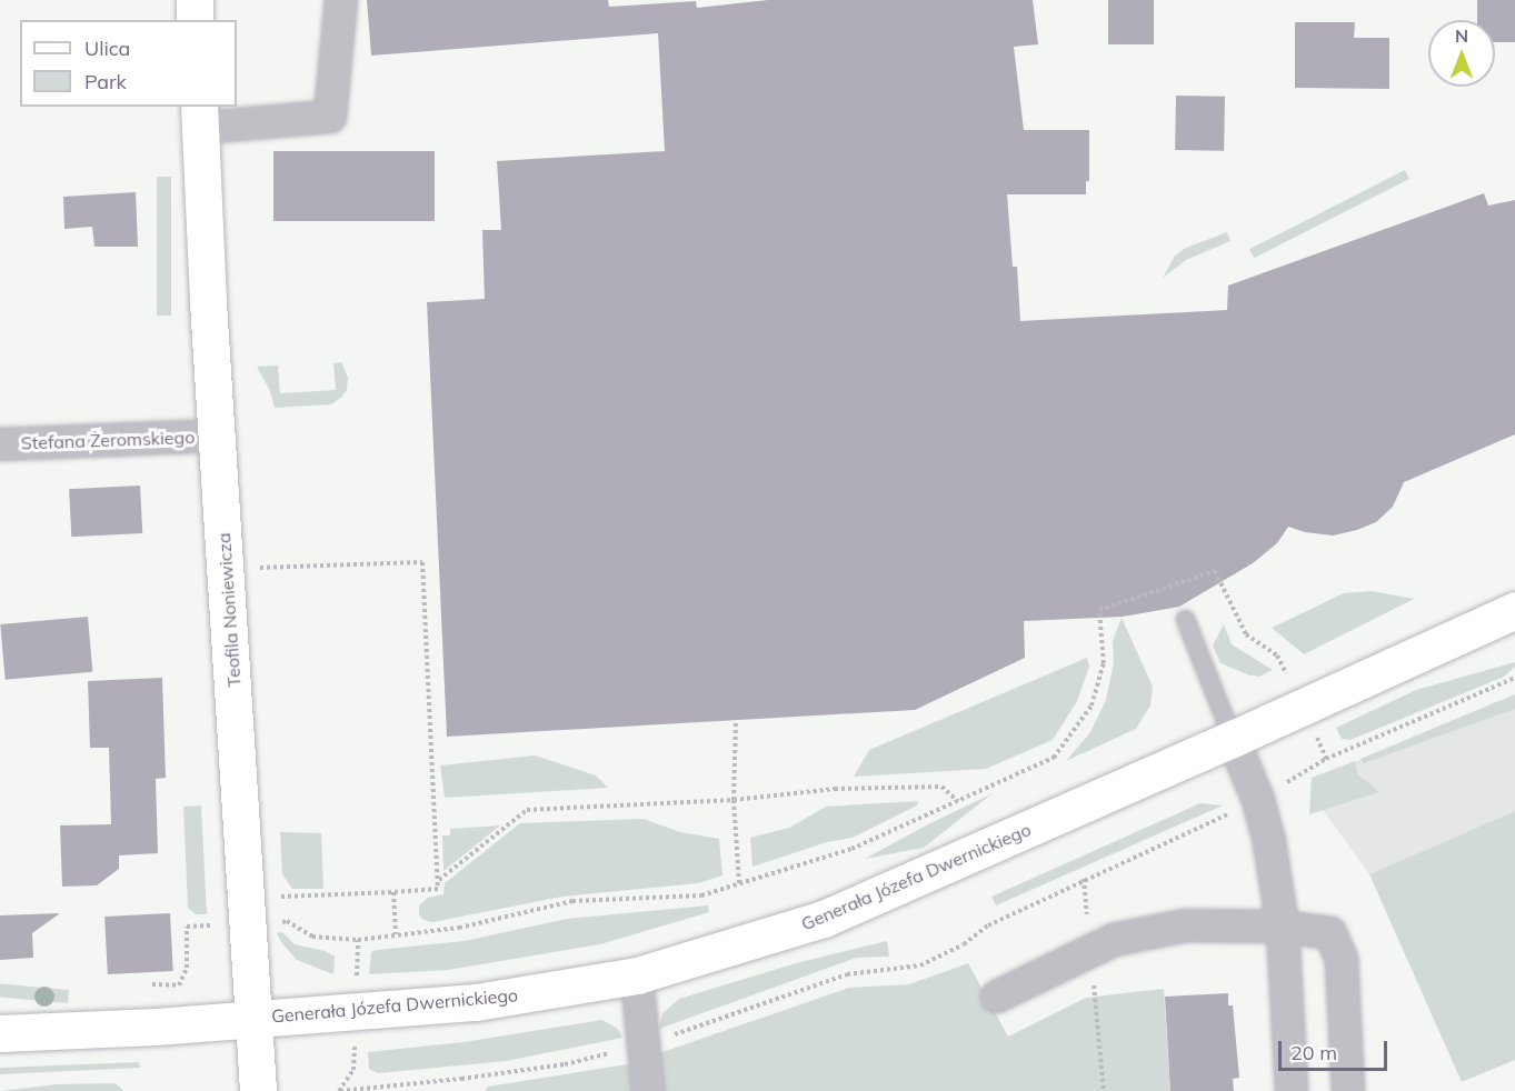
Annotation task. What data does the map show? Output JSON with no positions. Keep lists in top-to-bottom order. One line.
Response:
{"streets":{"street":["Stefana Żeromskiego","Teofila Noniewicza","Generała Józefa Dwernickiego"]},"crossings":[["Stefana Żeromskiego","Teofila Noniewicza"],["Teofila Noniewicza","Generała Józefa Dwernickiego"]],"legend":["Ulica","Park"],"scale_bar":"20 m","north":"top"}
